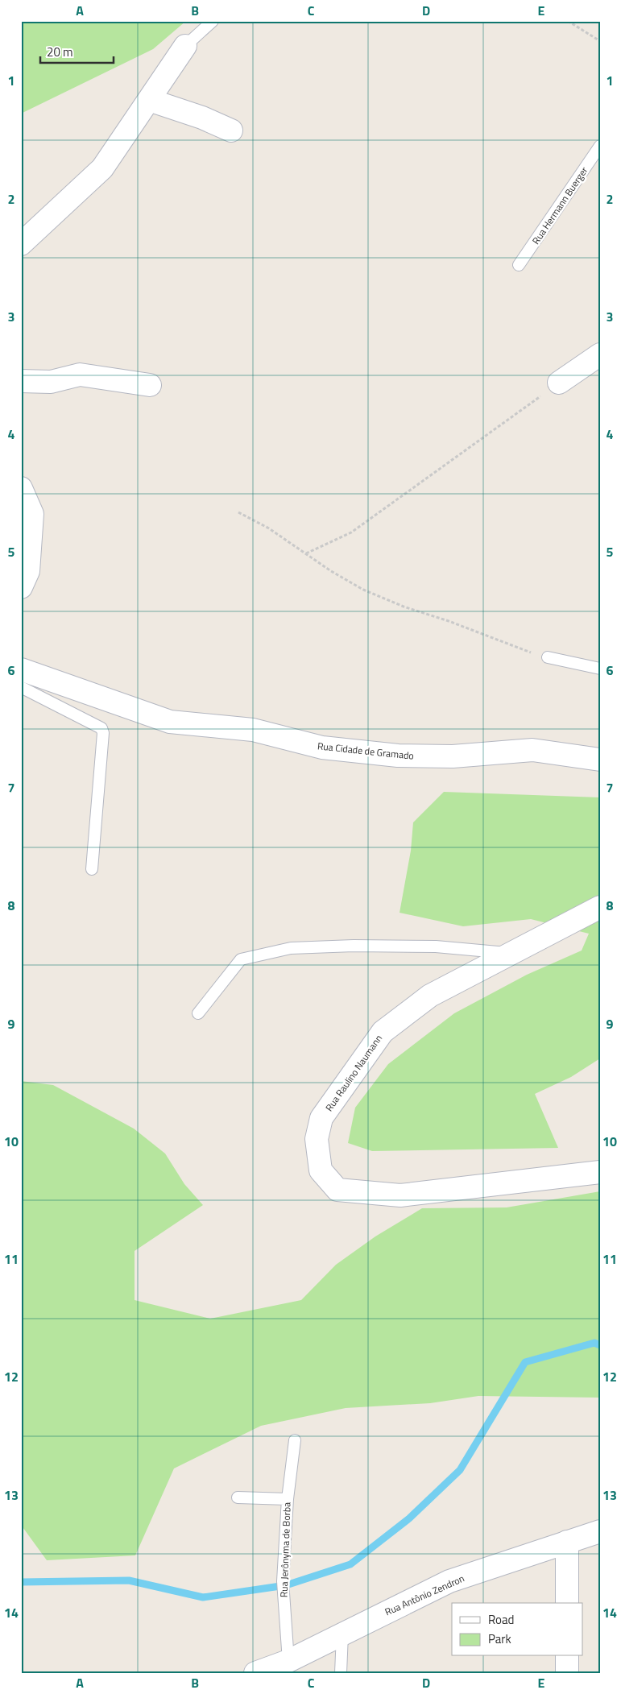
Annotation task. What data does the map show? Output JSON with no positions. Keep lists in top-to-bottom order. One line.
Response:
{"streets":{"street":["Rua Cidade de Gramado","Rua Raulino Naumann","Rua Antônio Zendron"],"lane":["Rua Hermann Buerger","Rua Jerônyma de Borba"]},"crossings":[["Rua Jerônyma de Borba","Rua Antônio Zendron"]],"legend":["Road","Park"],"scale_bar":"20 m","grid":{"columns":["A","B","C","D","E"],"rows":["1","2","3","4","5","6","7","8","9","10","11","12","13","14"]}}
